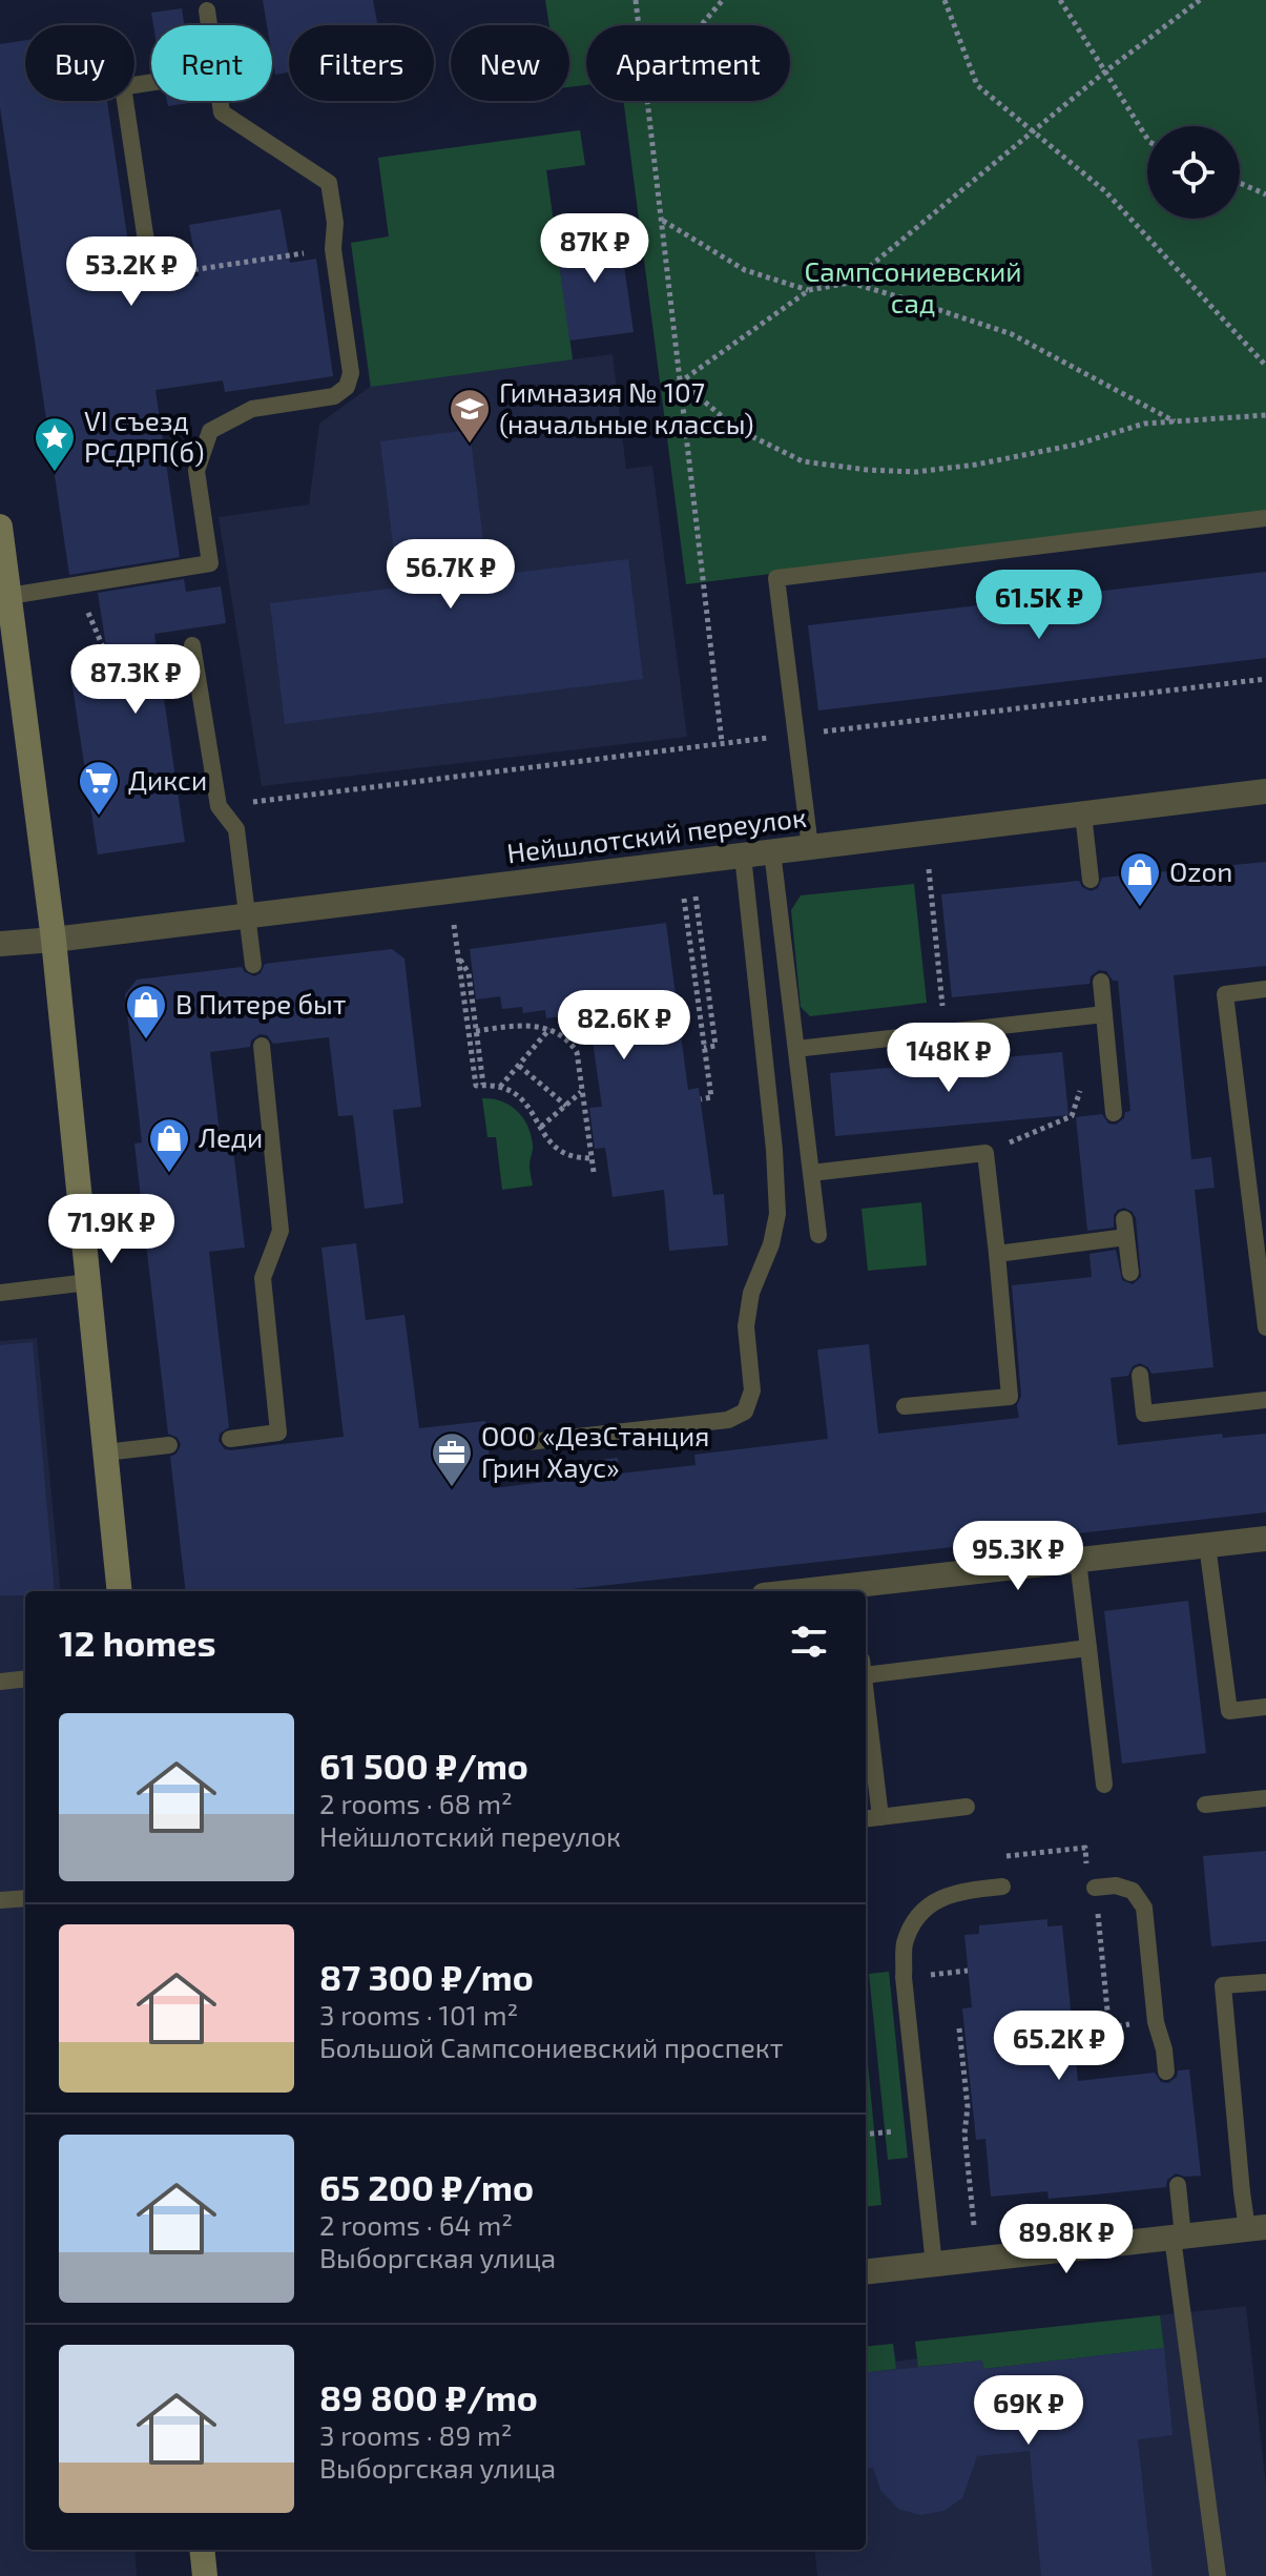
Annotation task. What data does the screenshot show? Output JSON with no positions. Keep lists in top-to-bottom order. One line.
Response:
{"streets":{"street":["Нейшлотский переулок"]},"parks":["Сампсониевский сад"],"places":{"school or university":["Гимназия № 107 (начальные классы)"],"place":["VI съезд РСДРП(б)"],"supermarket":["Дикси"],"shop":["Ozon","В Питере быт","Леди"],"office":["ООО «ДезСтанция Грин Хаус»"]},"page":{"chip":["Buy","Rent","Filters","New","Apartment"],"price":["87K ₽","53.2K ₽","56.7K ₽","61.5K ₽","87.3K ₽","82.6K ₽","148K ₽","71.9K ₽","95.3K ₽","65.2K ₽","89.8K ₽","69K ₽"],"heading":"12 homes","list":[{"name":"61 500 ₽/mo","note":"2 rooms · 68 m² · Нейшлотский переулок"},{"name":"87 300 ₽/mo","note":"3 rooms · 101 m² · Большой Сампсониевский проспект"},{"name":"65 200 ₽/mo","note":"2 rooms · 64 m² · Выборгская улица"},{"name":"89 800 ₽/mo","note":"3 rooms · 89 m² · Выборгская улица"}]}}
